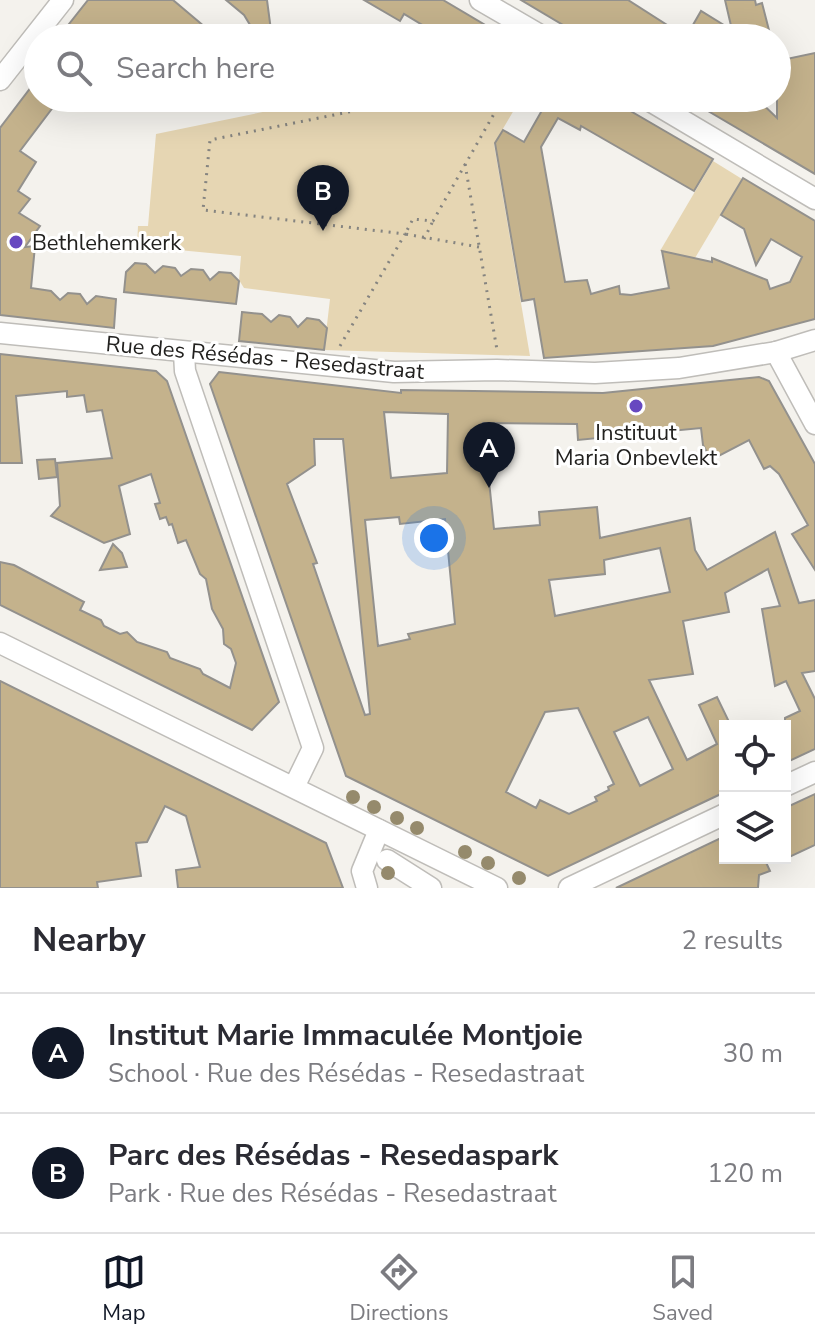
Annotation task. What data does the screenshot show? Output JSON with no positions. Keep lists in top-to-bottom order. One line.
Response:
{"streets":{"street":["Rue des Résédas - Resedastraat"]},"places":["Bethlehemkerk","Instituut Maria Onbevlekt"],"page":{"search":"Search here","pins":["B","A"],"heading":["Nearby","2 results"],"list":[{"mark":"A","name":"Institut Marie Immaculée Montjoie","note":"School · Rue des Résédas - Resedastraat","value":"30 m"},{"mark":"B","name":"Parc des Résédas - Resedaspark","note":"Park · Rue des Résédas - Resedastraat","value":"120 m"}],"nav":["Map","Directions","Saved"]}}
